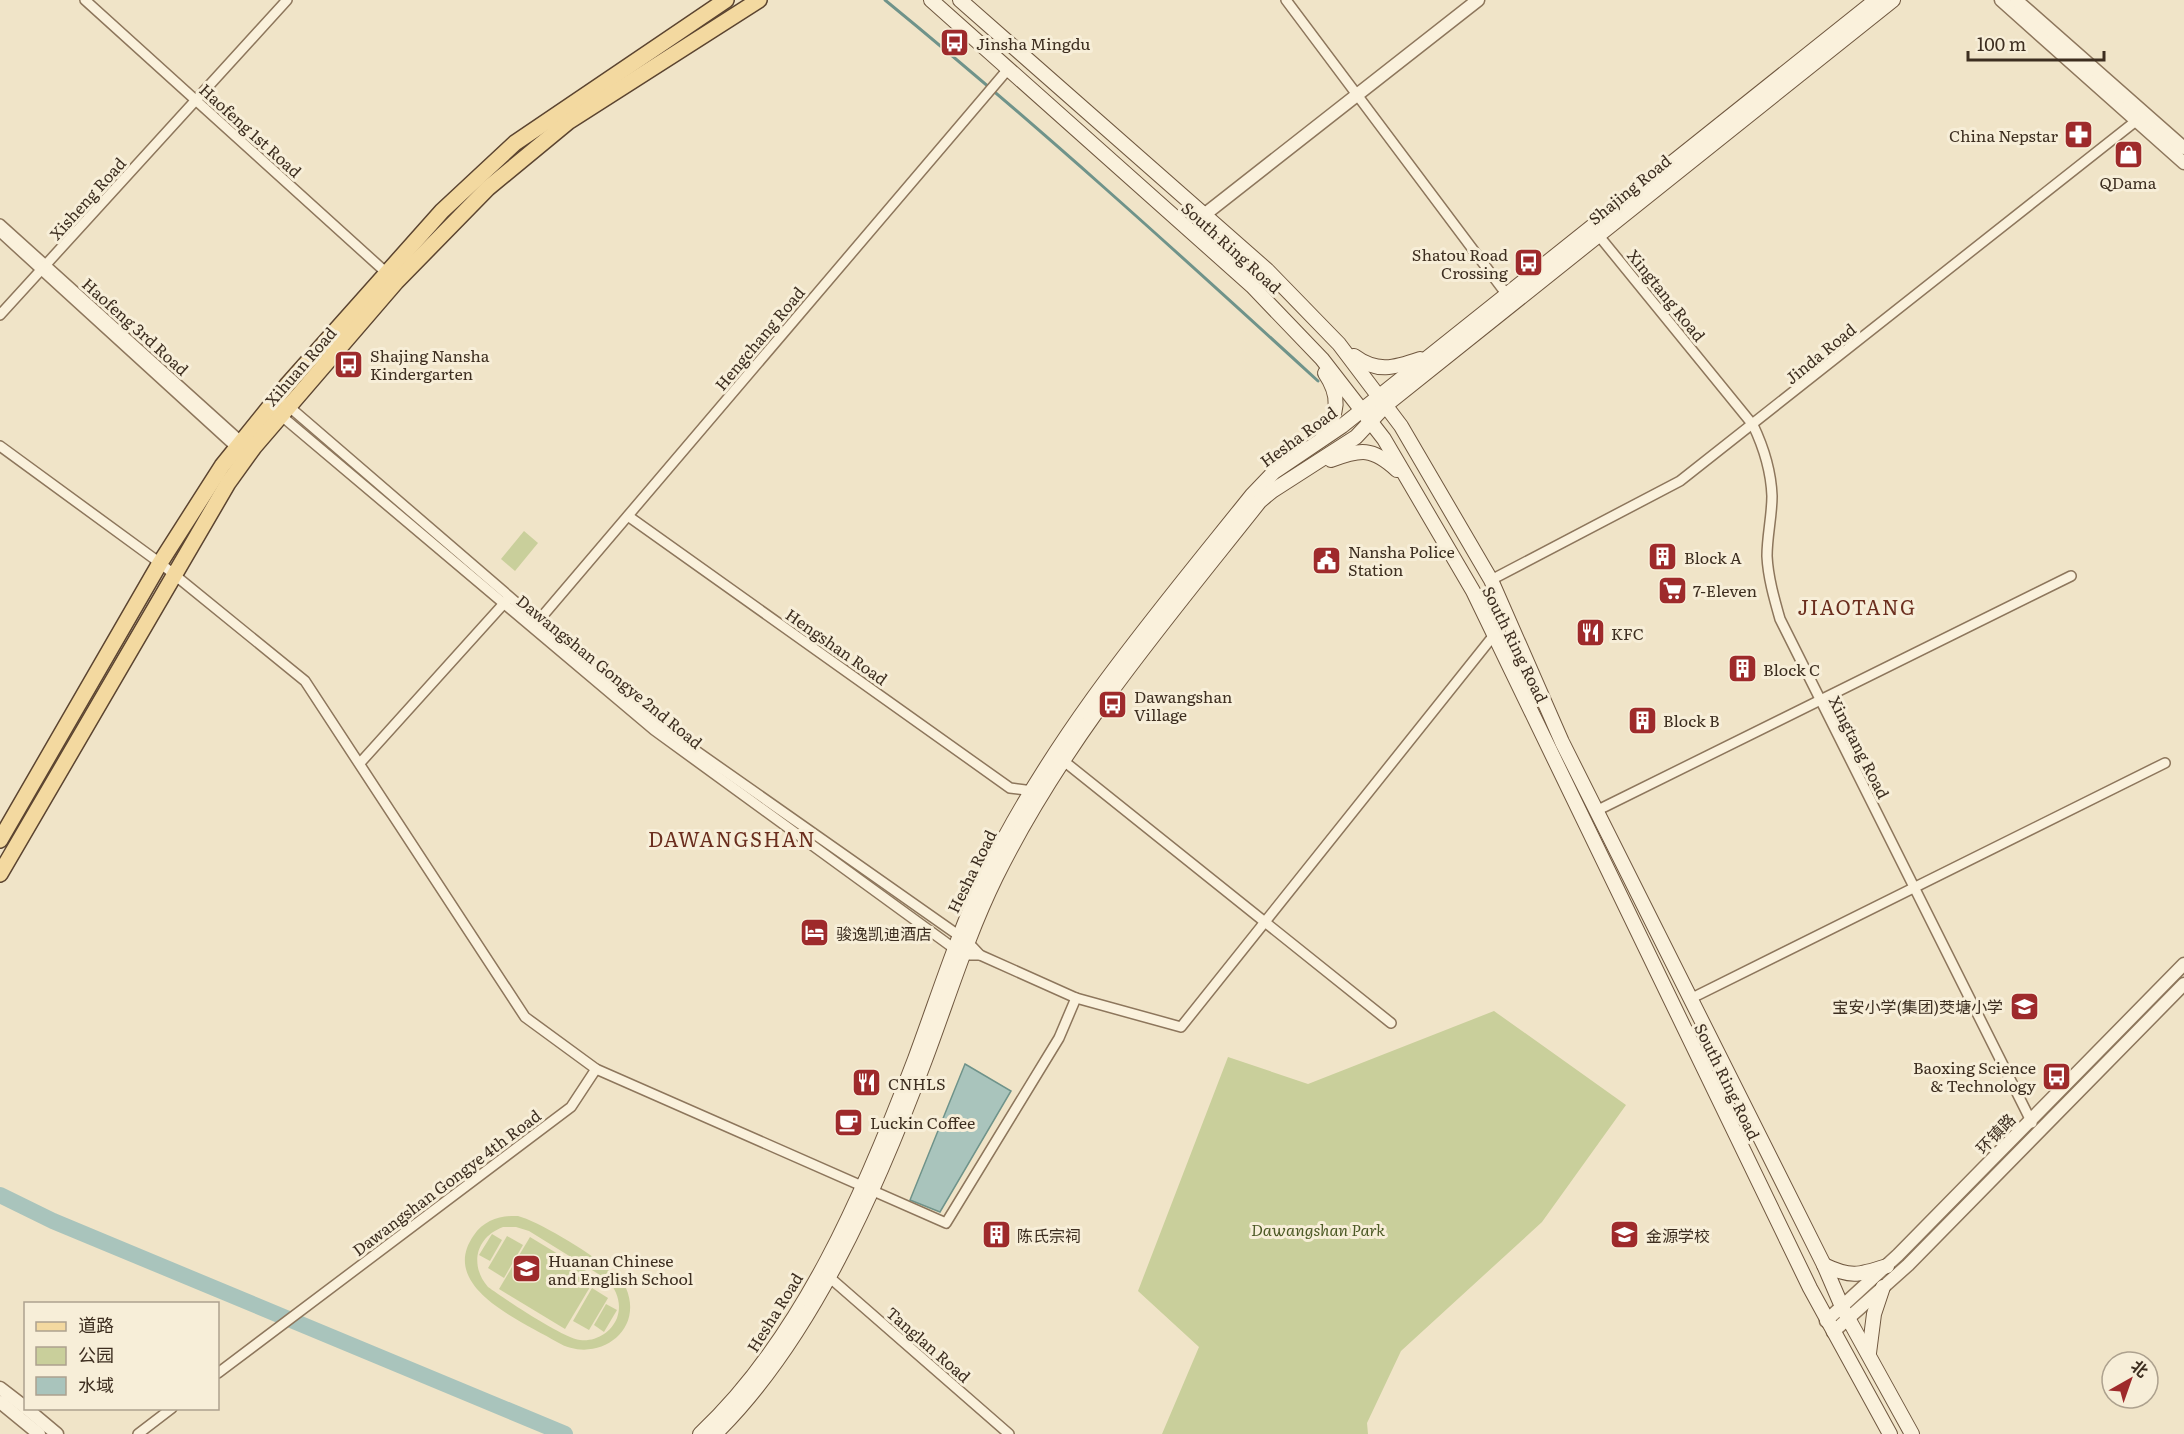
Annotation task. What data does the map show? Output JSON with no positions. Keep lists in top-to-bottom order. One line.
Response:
{"streets":{"main road":["Shajing Road","South Ring Road","Xihuan Road","Hesha Road"],"street":["Haofeng 1st Road","Xisheng Road","Xingtang Road","Haofeng 3rd Road","Hengchang Road","Jinda Road","Hengshan Road","Dawangshan Gongye 2nd Road","环镇路","Dawangshan Gongye 4th Road","Tanglan Road"]},"crossings":[["Haofeng 1st Road","Xisheng Road"],["Haofeng 1st Road","Xihuan Road"],["Shajing Road","South Ring Road"],["Shajing Road","Xingtang Road"],["Shajing Road","Hesha Road"],["Xisheng Road","Haofeng 3rd Road"],["South Ring Road","Hengchang Road"],["South Ring Road","Jinda Road"],["South Ring Road","Hesha Road"],["South Ring Road","环镇路"],["Xingtang Road","Jinda Road"],["Xingtang Road","环镇路"],["Haofeng 3rd Road","Xihuan Road"],["Hengchang Road","Hengshan Road"],["Hengchang Road","Dawangshan Gongye 2nd Road"],["Xihuan Road","Dawangshan Gongye 2nd Road"],["Hesha Road","Hengshan Road"],["Hesha Road","Dawangshan Gongye 2nd Road"],["Hesha Road","Tanglan Road"]],"districts":["JIAOTANG","DAWANGSHAN"],"parks":["Dawangshan Park"],"places":{"bus stop":["Jinsha Mingdu","Shatou Road Crossing","Shajing Nansha Kindergarten","Dawangshan Village","Baoxing Science & Technology"],"pharmacy":["China Nepstar"],"shop":["QDama"],"building":["Block A","Block C","Block B","陈氏宗祠"],"public building":["Nansha Police Station"],"supermarket":["7-Eleven"],"restaurant":["KFC","CNHLS"],"hotel":["骏逸凯迪酒店"],"school or university":["宝安小学(集团)茭塘小学","金源学校","Huanan Chinese and English School"],"cafe":["Luckin Coffee"]},"legend":["道路","公园","水域"],"scale_bar":"100 m","north":"top right"}
